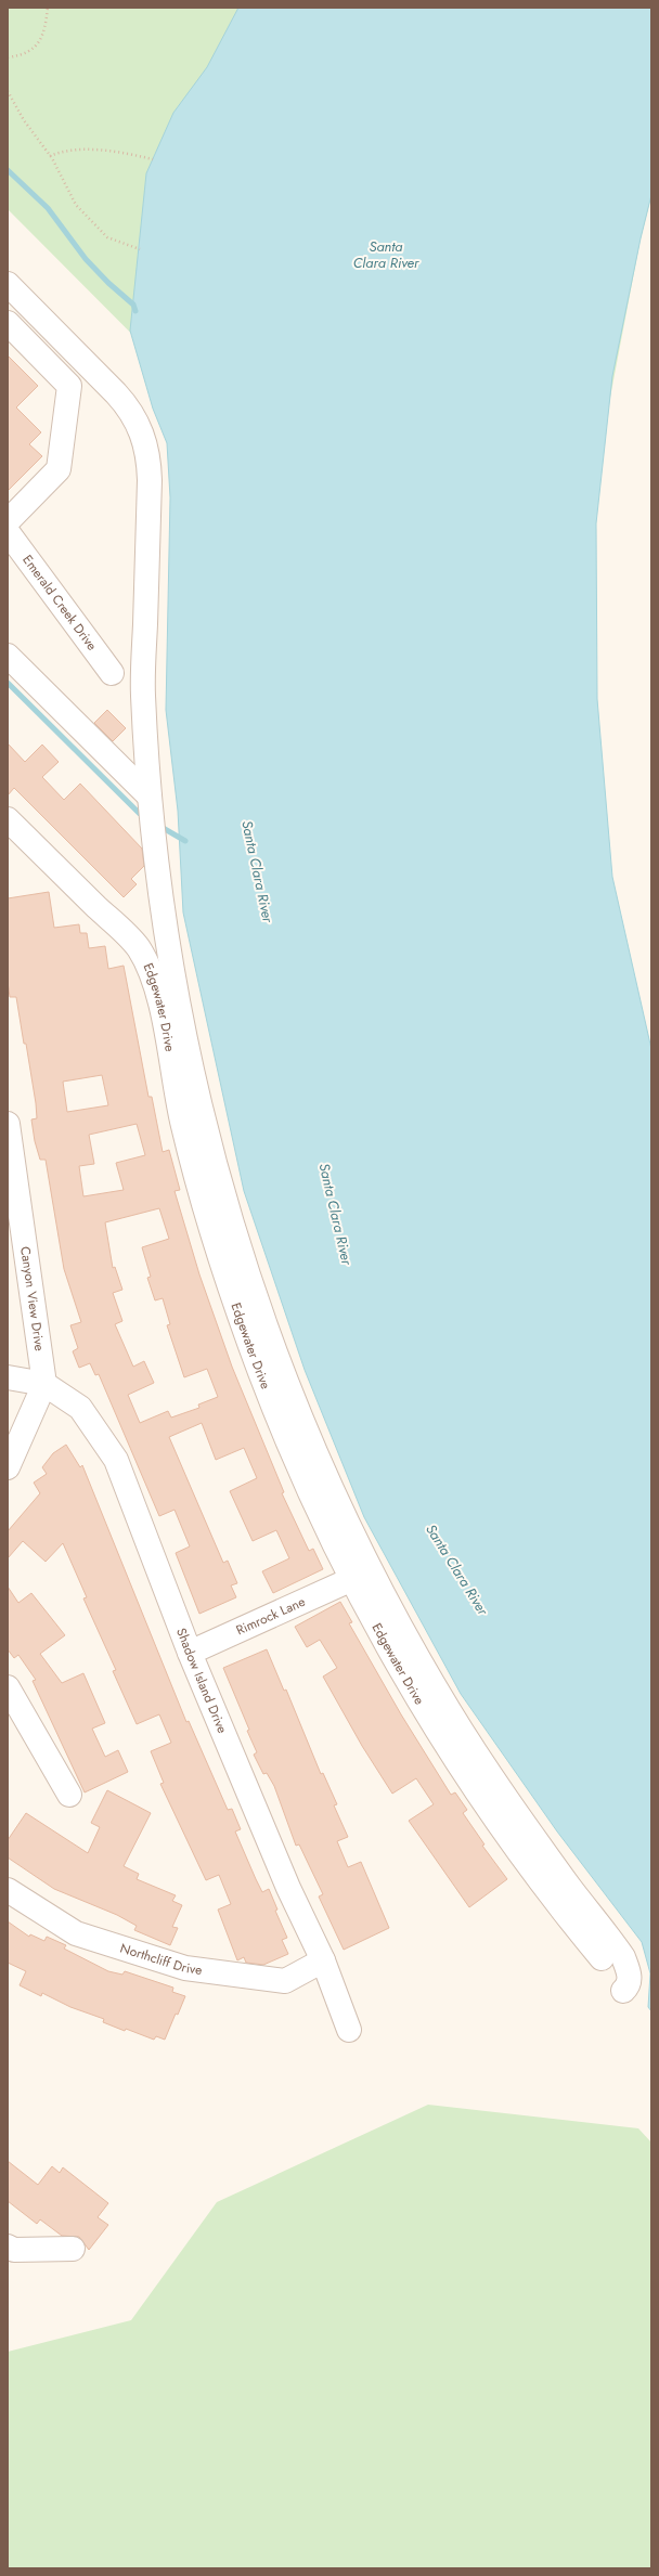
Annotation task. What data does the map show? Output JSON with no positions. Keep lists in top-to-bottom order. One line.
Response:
{"streets":{"street":["Emerald Creek Drive","Edgewater Drive","Canyon View Drive","Rimrock Lane","Shadow Island Drive","Northcliff Drive"]},"crossings":[["Edgewater Drive","Rimrock Lane"],["Canyon View Drive","Shadow Island Drive"],["Rimrock Lane","Shadow Island Drive"],["Shadow Island Drive","Northcliff Drive"]],"water":["Santa Clara River"]}
